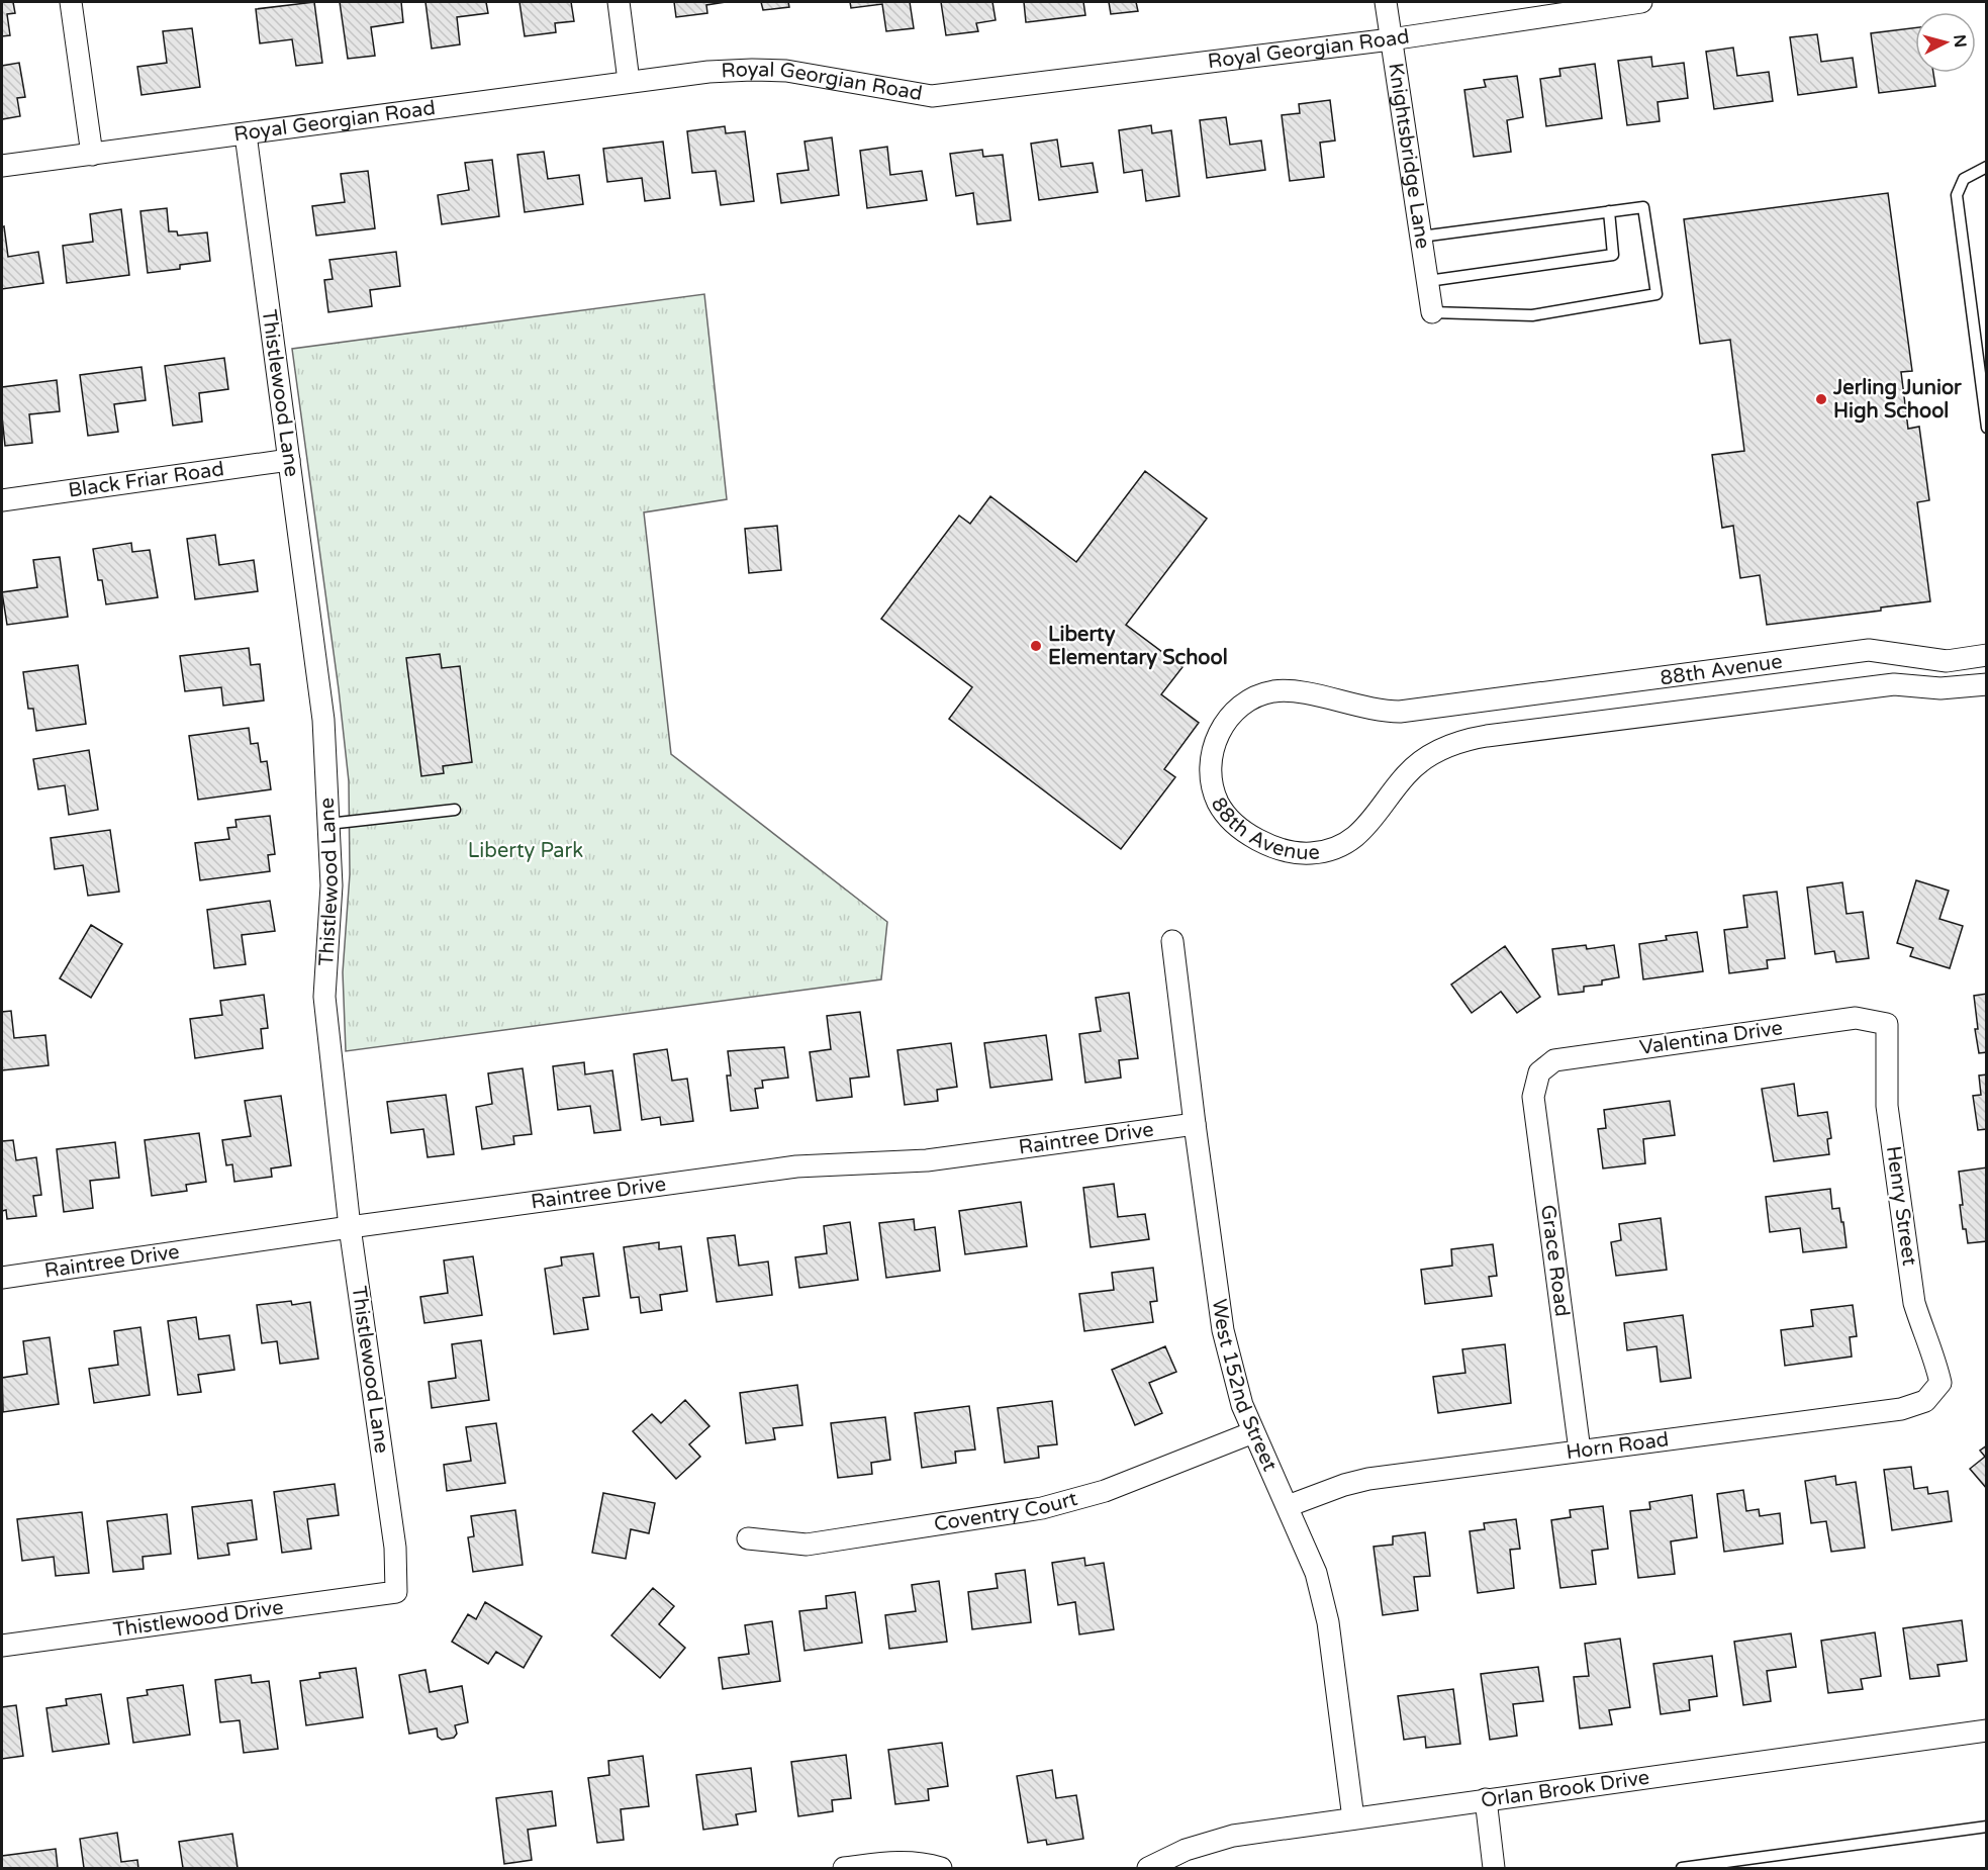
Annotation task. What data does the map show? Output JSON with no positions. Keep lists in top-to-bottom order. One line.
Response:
{"streets":{"street":["Royal Georgian Road","Knightsbridge Lane","Thistlewood Lane","Black Friar Road","88th Avenue","Valentina Drive","Raintree Drive","Henry Street","Grace Road","West 152nd Street","Horn Road","Coventry Court","Thistlewood Drive","Orlan Brook Drive"]},"crossings":[["Royal Georgian Road","Knightsbridge Lane"],["Royal Georgian Road","Thistlewood Lane"],["Thistlewood Lane","Black Friar Road"],["Thistlewood Lane","Raintree Drive"],["Thistlewood Lane","Thistlewood Drive"],["Valentina Drive","Henry Street"],["Valentina Drive","Grace Road"],["Raintree Drive","West 152nd Street"],["Henry Street","Horn Road"],["Grace Road","Horn Road"],["West 152nd Street","Horn Road"],["West 152nd Street","Coventry Court"],["West 152nd Street","Orlan Brook Drive"]],"parks":["Liberty Park"],"places":["Jerling Junior High School","Liberty Elementary School"],"north":"right"}
